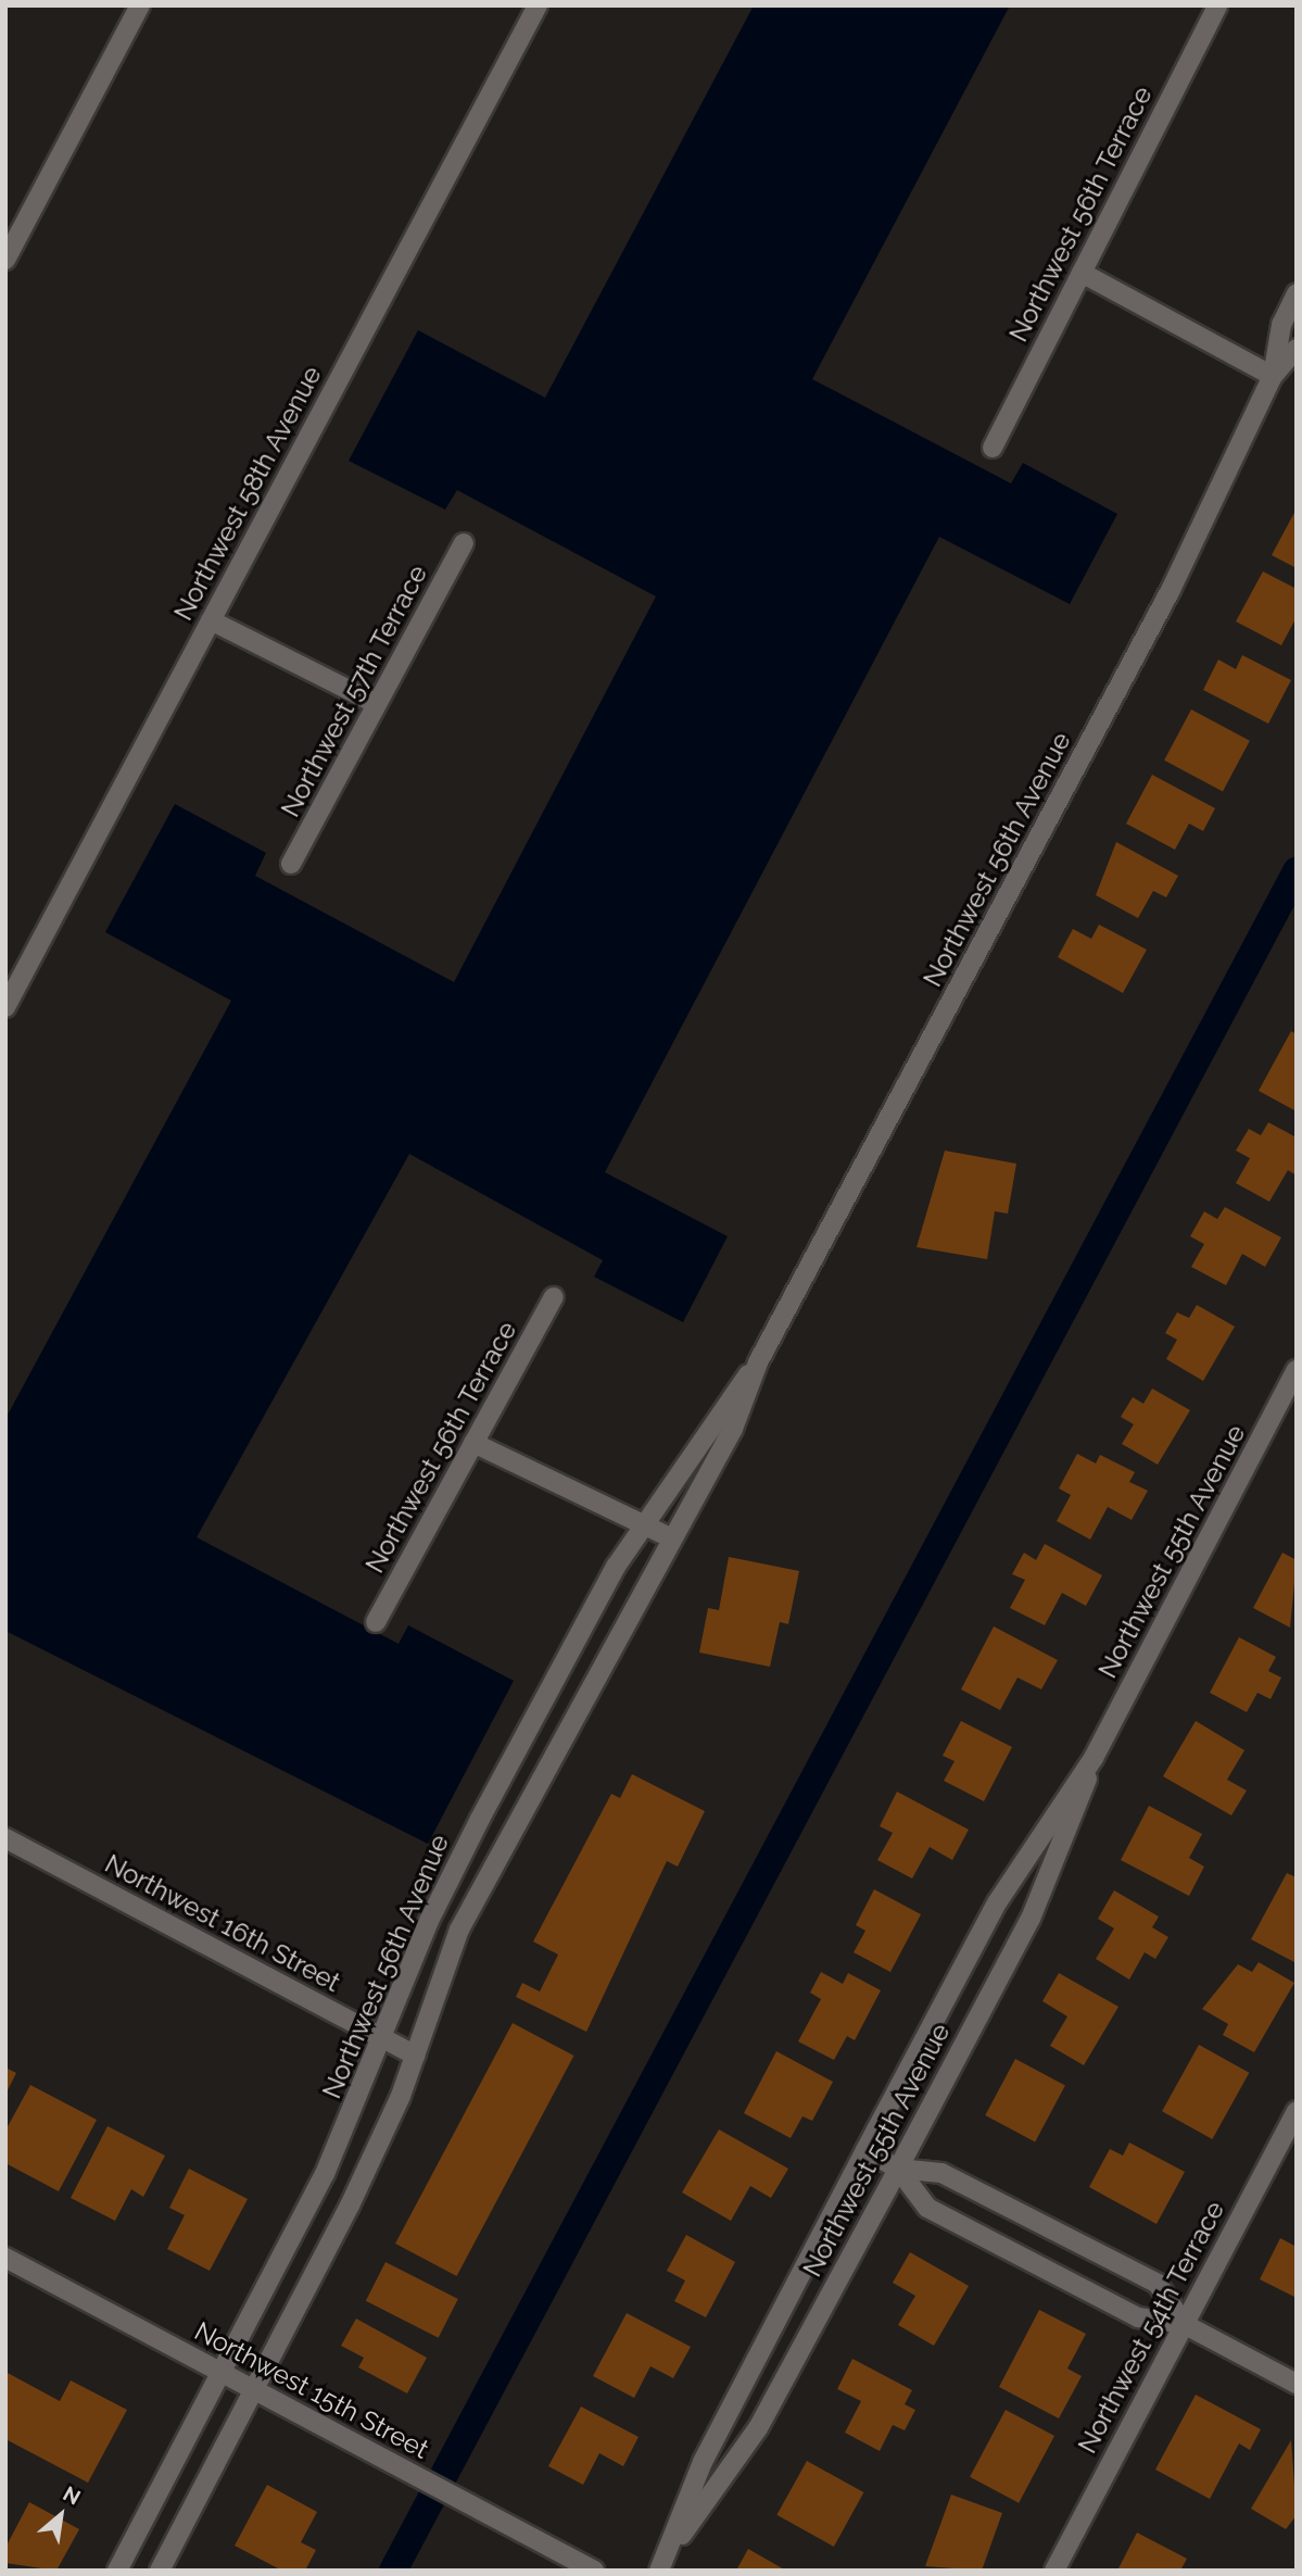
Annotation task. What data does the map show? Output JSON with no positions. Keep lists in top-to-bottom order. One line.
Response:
{"streets":{"street":["Northwest 56th Terrace","Northwest 58th Avenue","Northwest 57th Terrace","Northwest 56th Avenue","Northwest 55th Avenue","Northwest 16th Street","Northwest 54th Terrace","Northwest 15th Street"]},"crossings":[["Northwest 56th Avenue","Northwest 16th Street"],["Northwest 56th Avenue","Northwest 15th Street"]],"north":"top right"}
